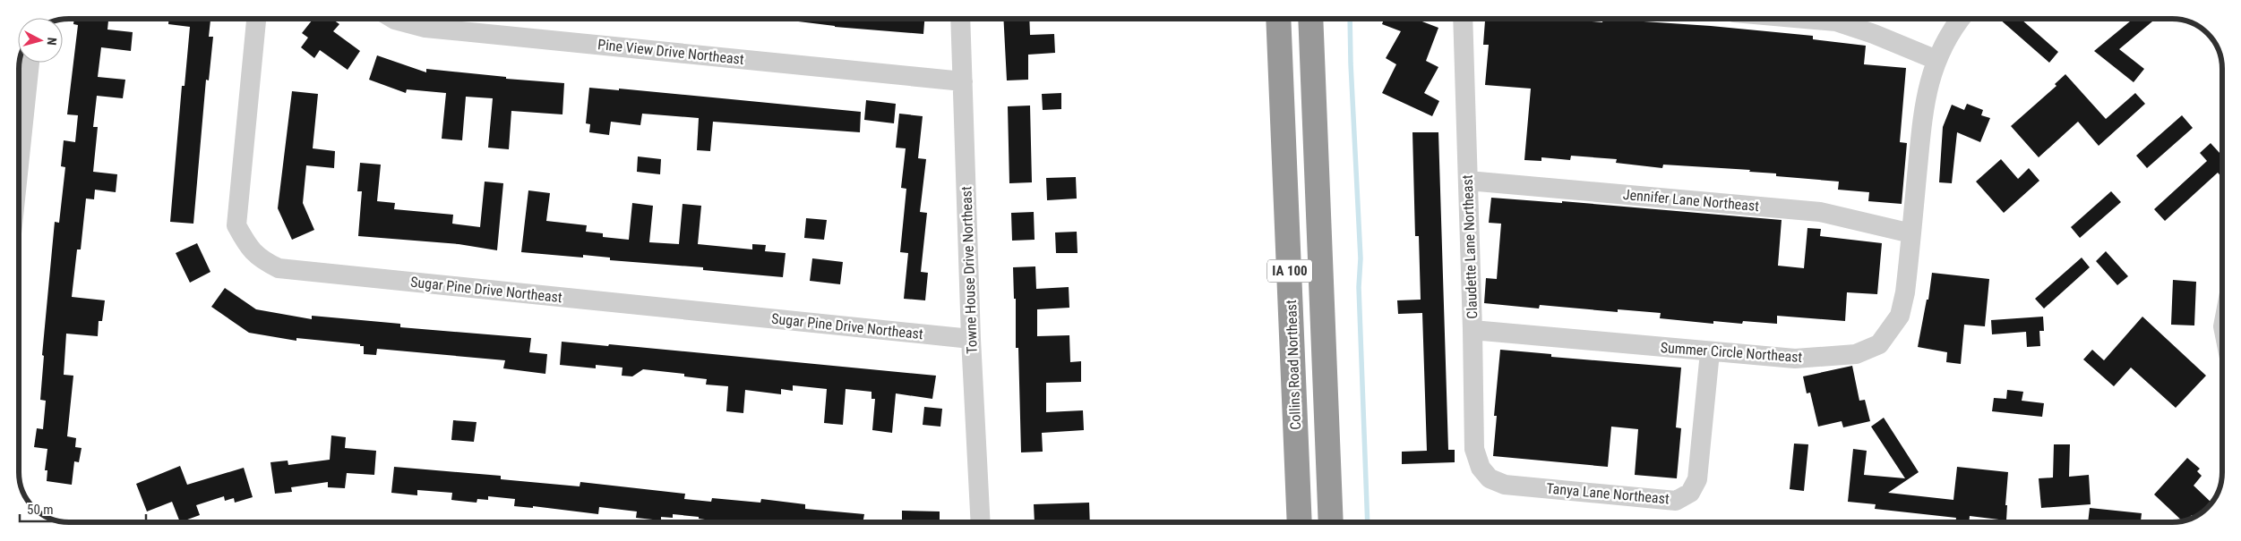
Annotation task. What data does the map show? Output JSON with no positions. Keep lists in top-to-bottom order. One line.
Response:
{"streets":{"highway":["IA 100","Collins Road Northeast"],"street":["Pine View Drive Northeast","Jennifer Lane Northeast","Claudette Lane Northeast","Towne House Drive Northeast","Sugar Pine Drive Northeast","Summer Circle Northeast","Tanya Lane Northeast"]},"crossings":[["Pine View Drive Northeast","Towne House Drive Northeast"],["Jennifer Lane Northeast","Claudette Lane Northeast"],["Jennifer Lane Northeast","Summer Circle Northeast"],["Claudette Lane Northeast","Summer Circle Northeast"],["Claudette Lane Northeast","Tanya Lane Northeast"],["Towne House Drive Northeast","Sugar Pine Drive Northeast"],["Summer Circle Northeast","Tanya Lane Northeast"]],"scale_bar":"50 m","north":"right"}
